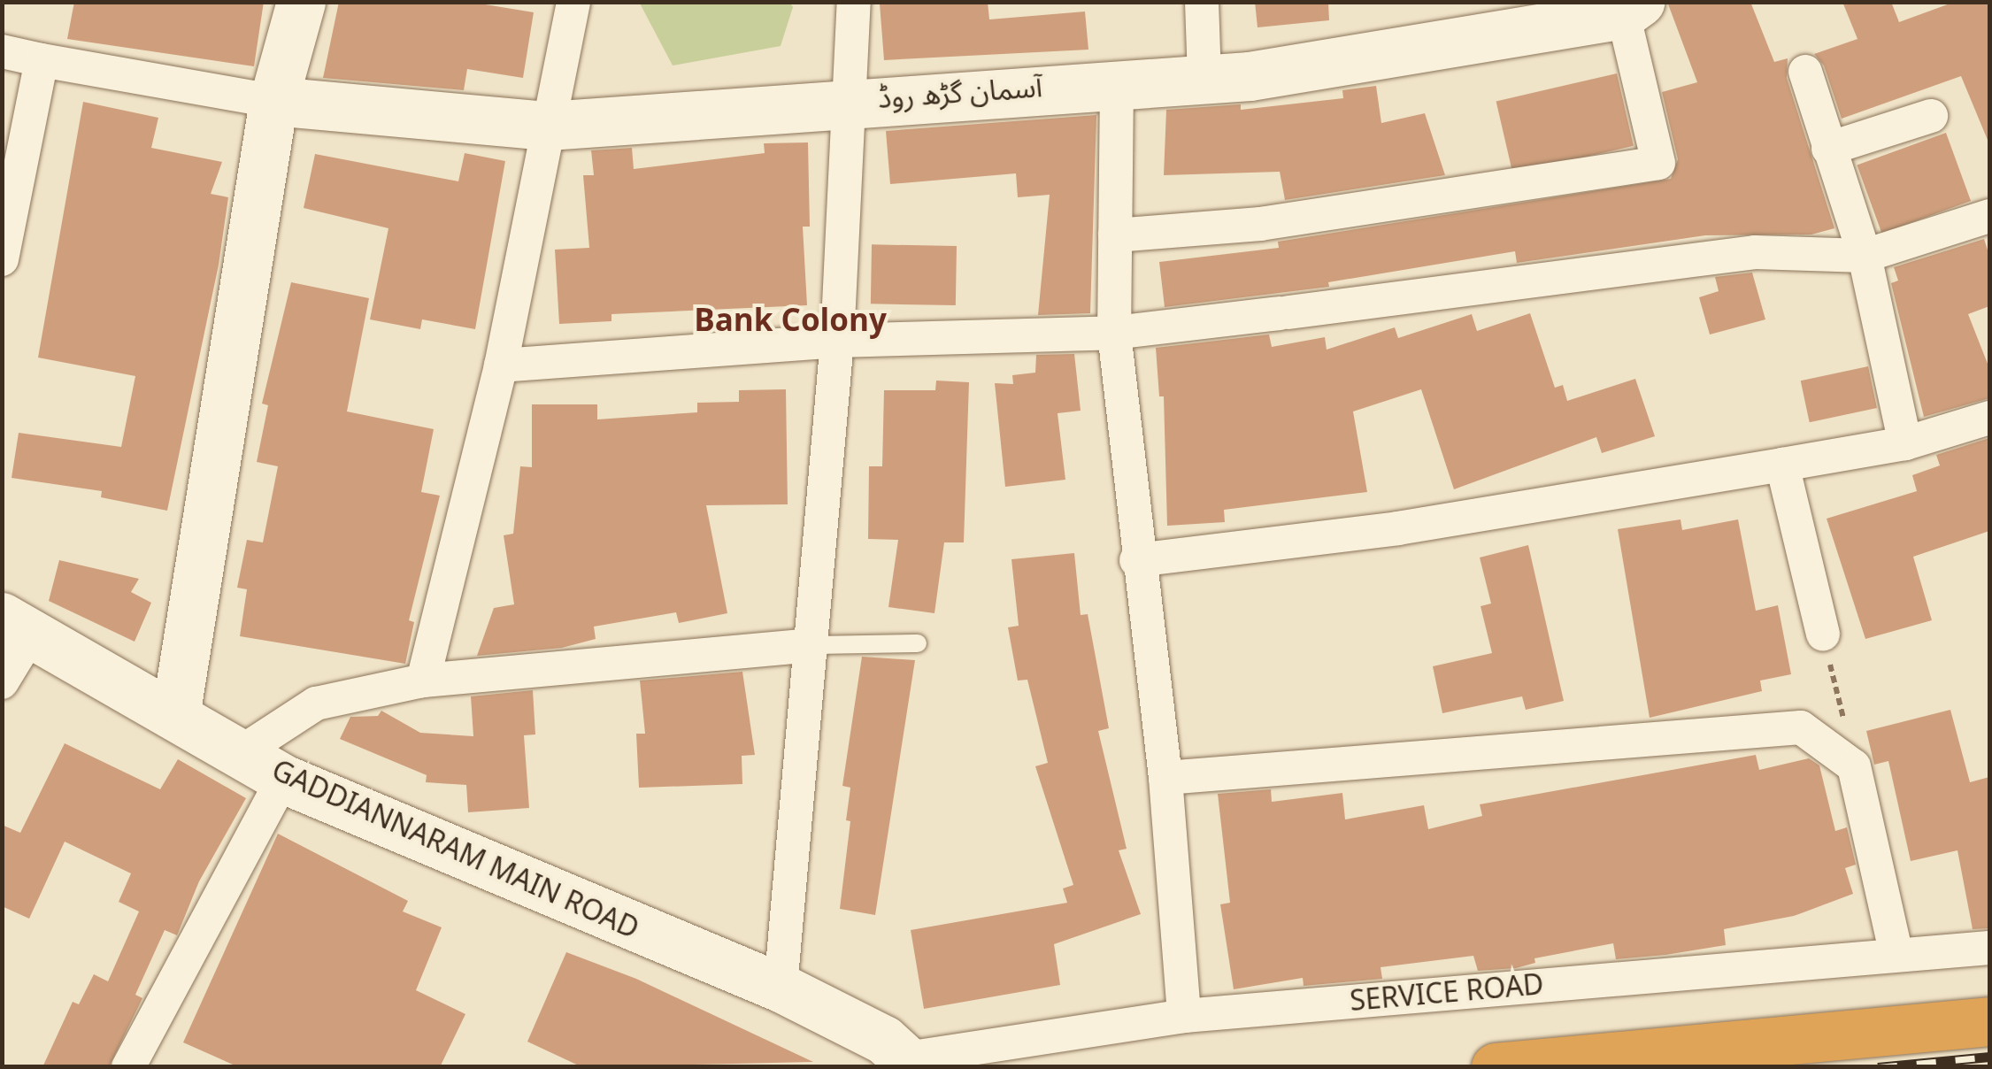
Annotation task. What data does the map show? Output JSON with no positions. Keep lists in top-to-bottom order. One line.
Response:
{"streets":{"street":["آسمان گڑھ روڈ","GADDIANNARAM MAIN ROAD","SERVICE ROAD"]},"crossings":[["GADDIANNARAM MAIN ROAD","SERVICE ROAD"]],"districts":["Bank Colony"]}
